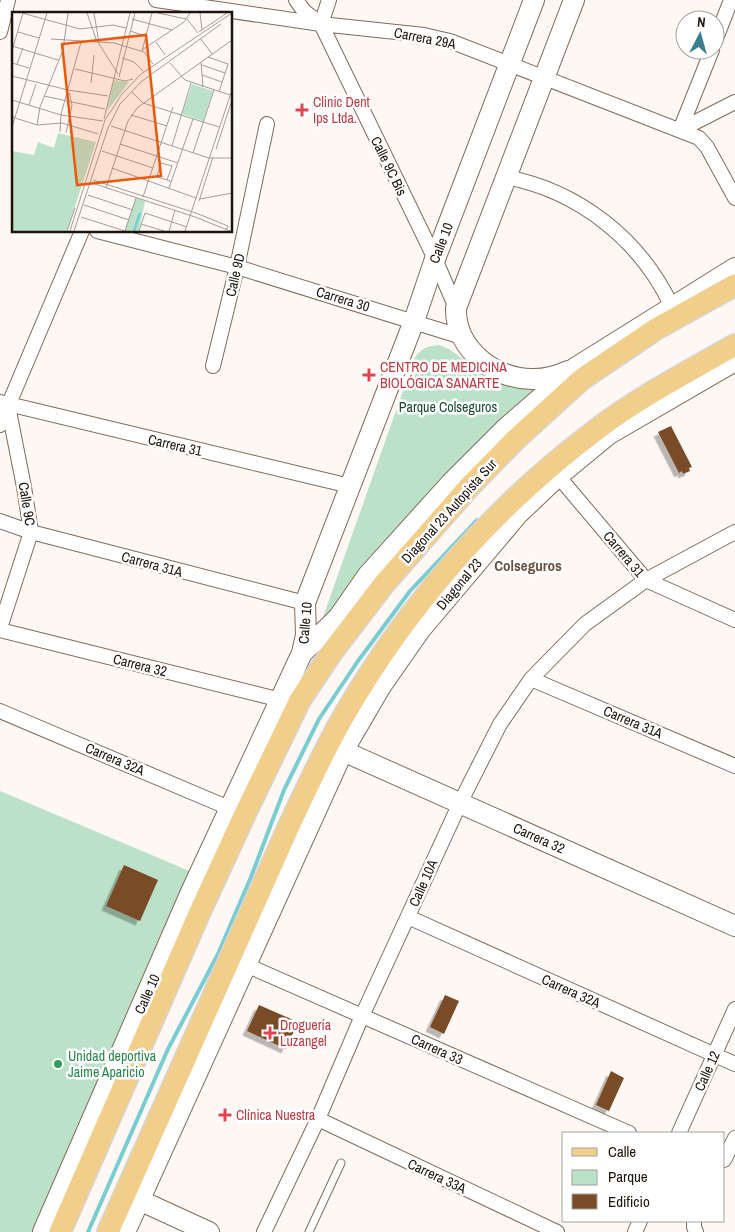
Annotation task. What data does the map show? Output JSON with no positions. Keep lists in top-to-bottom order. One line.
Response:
{"streets":{"main road":["Calle 10","Diagonal 23 Autopista Sur"],"street":["Carrera 29A","Calle 9C Bis","Calle 9D","Carrera 30","Carrera 31","Calle 9C","Carrera 31A","Diagonal 23","Carrera 32","Carrera 32A","Calle 10A","Carrera 33","Calle 12","Carrera 33A"]},"crossings":[["Carrera 29A","Calle 9C Bis"],["Carrera 29A","Calle 10"],["Calle 9C Bis","Calle 10"],["Calle 10","Carrera 30"],["Calle 10","Carrera 31"],["Calle 10","Diagonal 23 Autopista Sur"],["Calle 10","Carrera 31A"],["Calle 10","Carrera 32"],["Calle 10","Carrera 32A"],["Calle 9D","Carrera 30"],["Carrera 31","Calle 9C"],["Carrera 31","Diagonal 23"],["Carrera 31","Calle 10A"],["Calle 9C","Carrera 31A"],["Calle 9C","Carrera 32"],["Diagonal 23 Autopista Sur","Carrera 32A"],["Carrera 31A","Calle 10A"],["Diagonal 23","Carrera 32"],["Carrera 32","Calle 10A"],["Carrera 32A","Calle 10A"],["Carrera 32A","Calle 12"],["Calle 10A","Carrera 33"],["Calle 10A","Carrera 33A"]],"districts":["Colseguros"],"parks":["Parque Colseguros"],"places":{"health":["Clinic Dent Ips Ltda.","CENTRO DE MEDICINA BIOLÓGICA SANARTE","Droguería Luzangel","Clínica Nuestra"],"other":["Unidad deportiva Jaime Aparicio"]},"legend":["Calle","Parque","Edificio"],"north":"top"}
